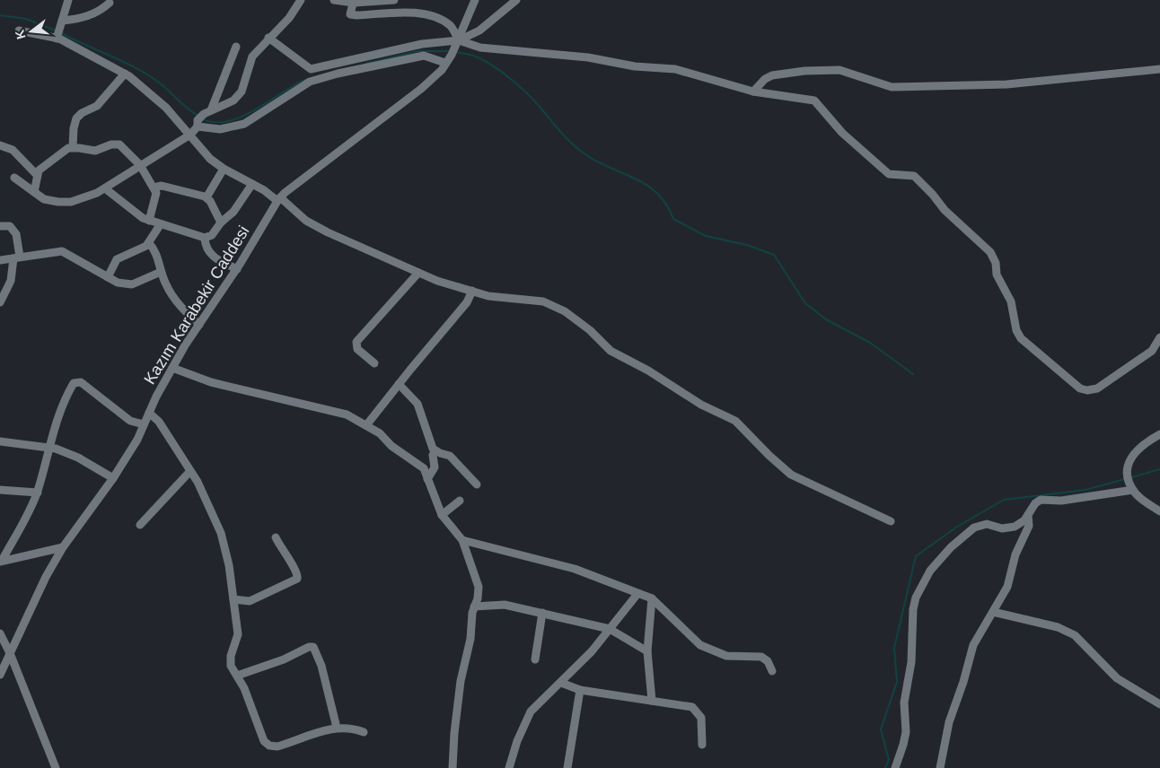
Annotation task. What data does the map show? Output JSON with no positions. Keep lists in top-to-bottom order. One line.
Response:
{"streets":{"street":["Kazım Karabekir Caddesi"]},"north":"left"}
